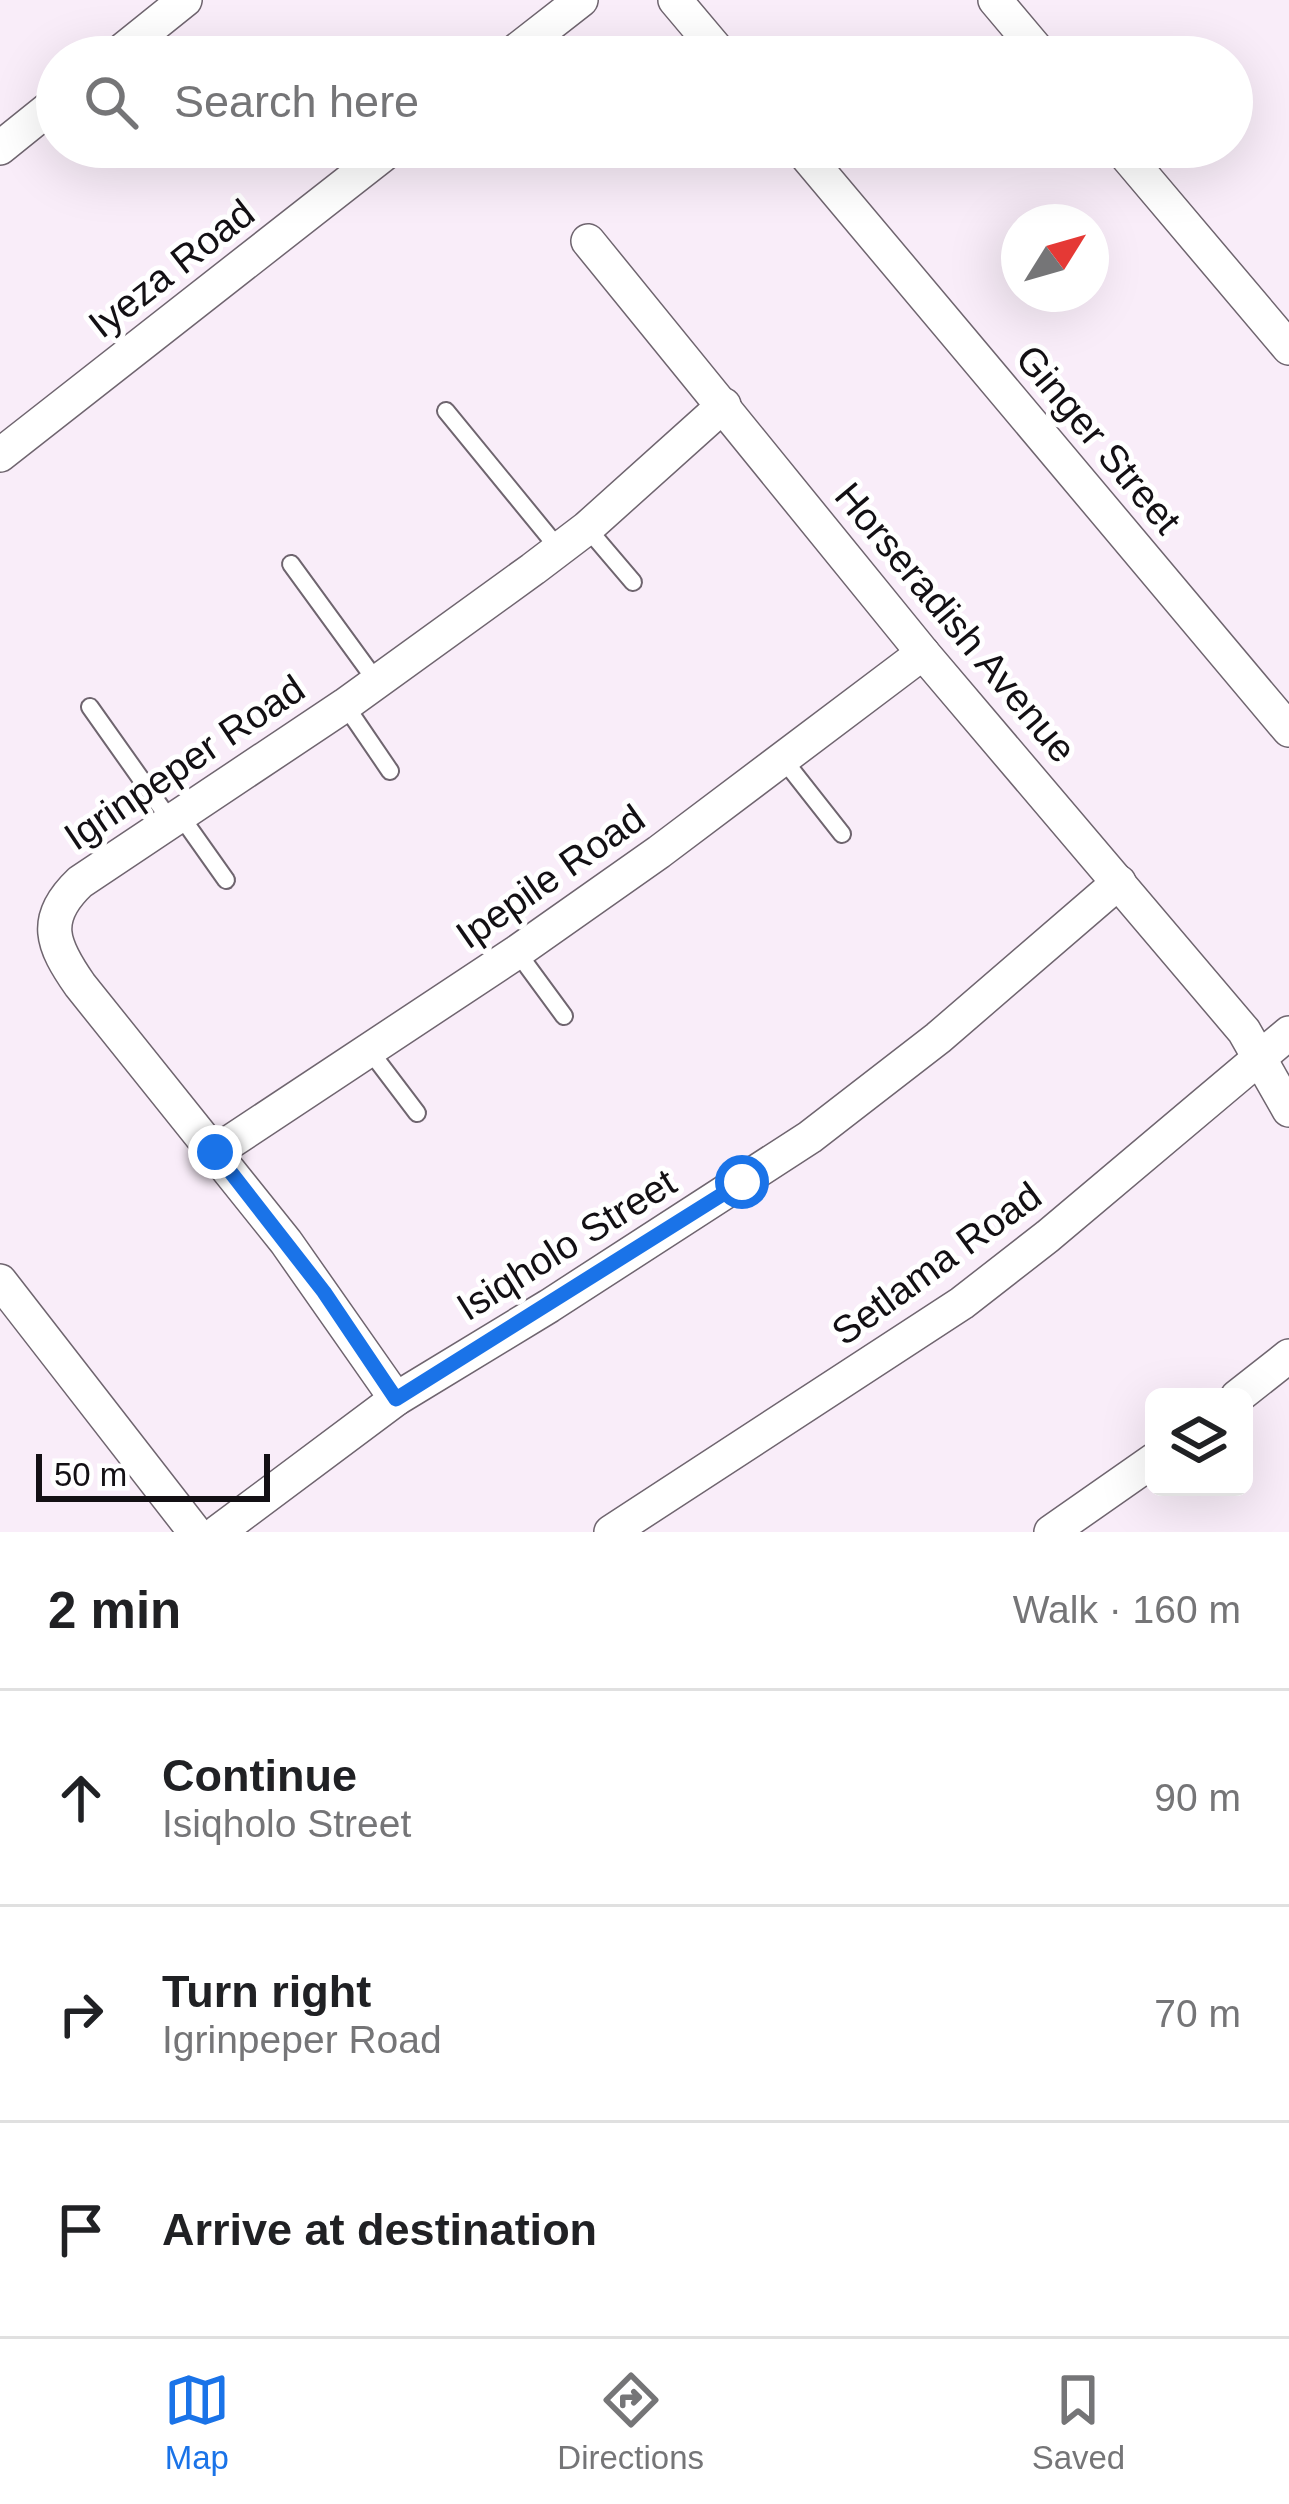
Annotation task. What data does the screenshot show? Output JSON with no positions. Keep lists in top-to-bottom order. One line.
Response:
{"streets":{"street":["Iyeza Road","Ginger Street","Horseradish Avenue","Igrinpeper Road","Ipepile Road","Isiqholo Street","Setlama Road"]},"crossings":[["Horseradish Avenue","Igrinpeper Road"],["Horseradish Avenue","Ipepile Road"],["Horseradish Avenue","Isiqholo Street"],["Horseradish Avenue","Setlama Road"],["Igrinpeper Road","Ipepile Road"],["Igrinpeper Road","Isiqholo Street"]],"scale_bar":"50 m","north":"top right","page":{"search":"Search here","scale":"50 m","heading":["2 min","Walk · 160 m"],"list":[["Continue","Isiqholo Street","90 m"],["Turn right","Igrinpeper Road","70 m"],"Arrive at destination"],"nav":["Map","Directions","Saved"]}}
